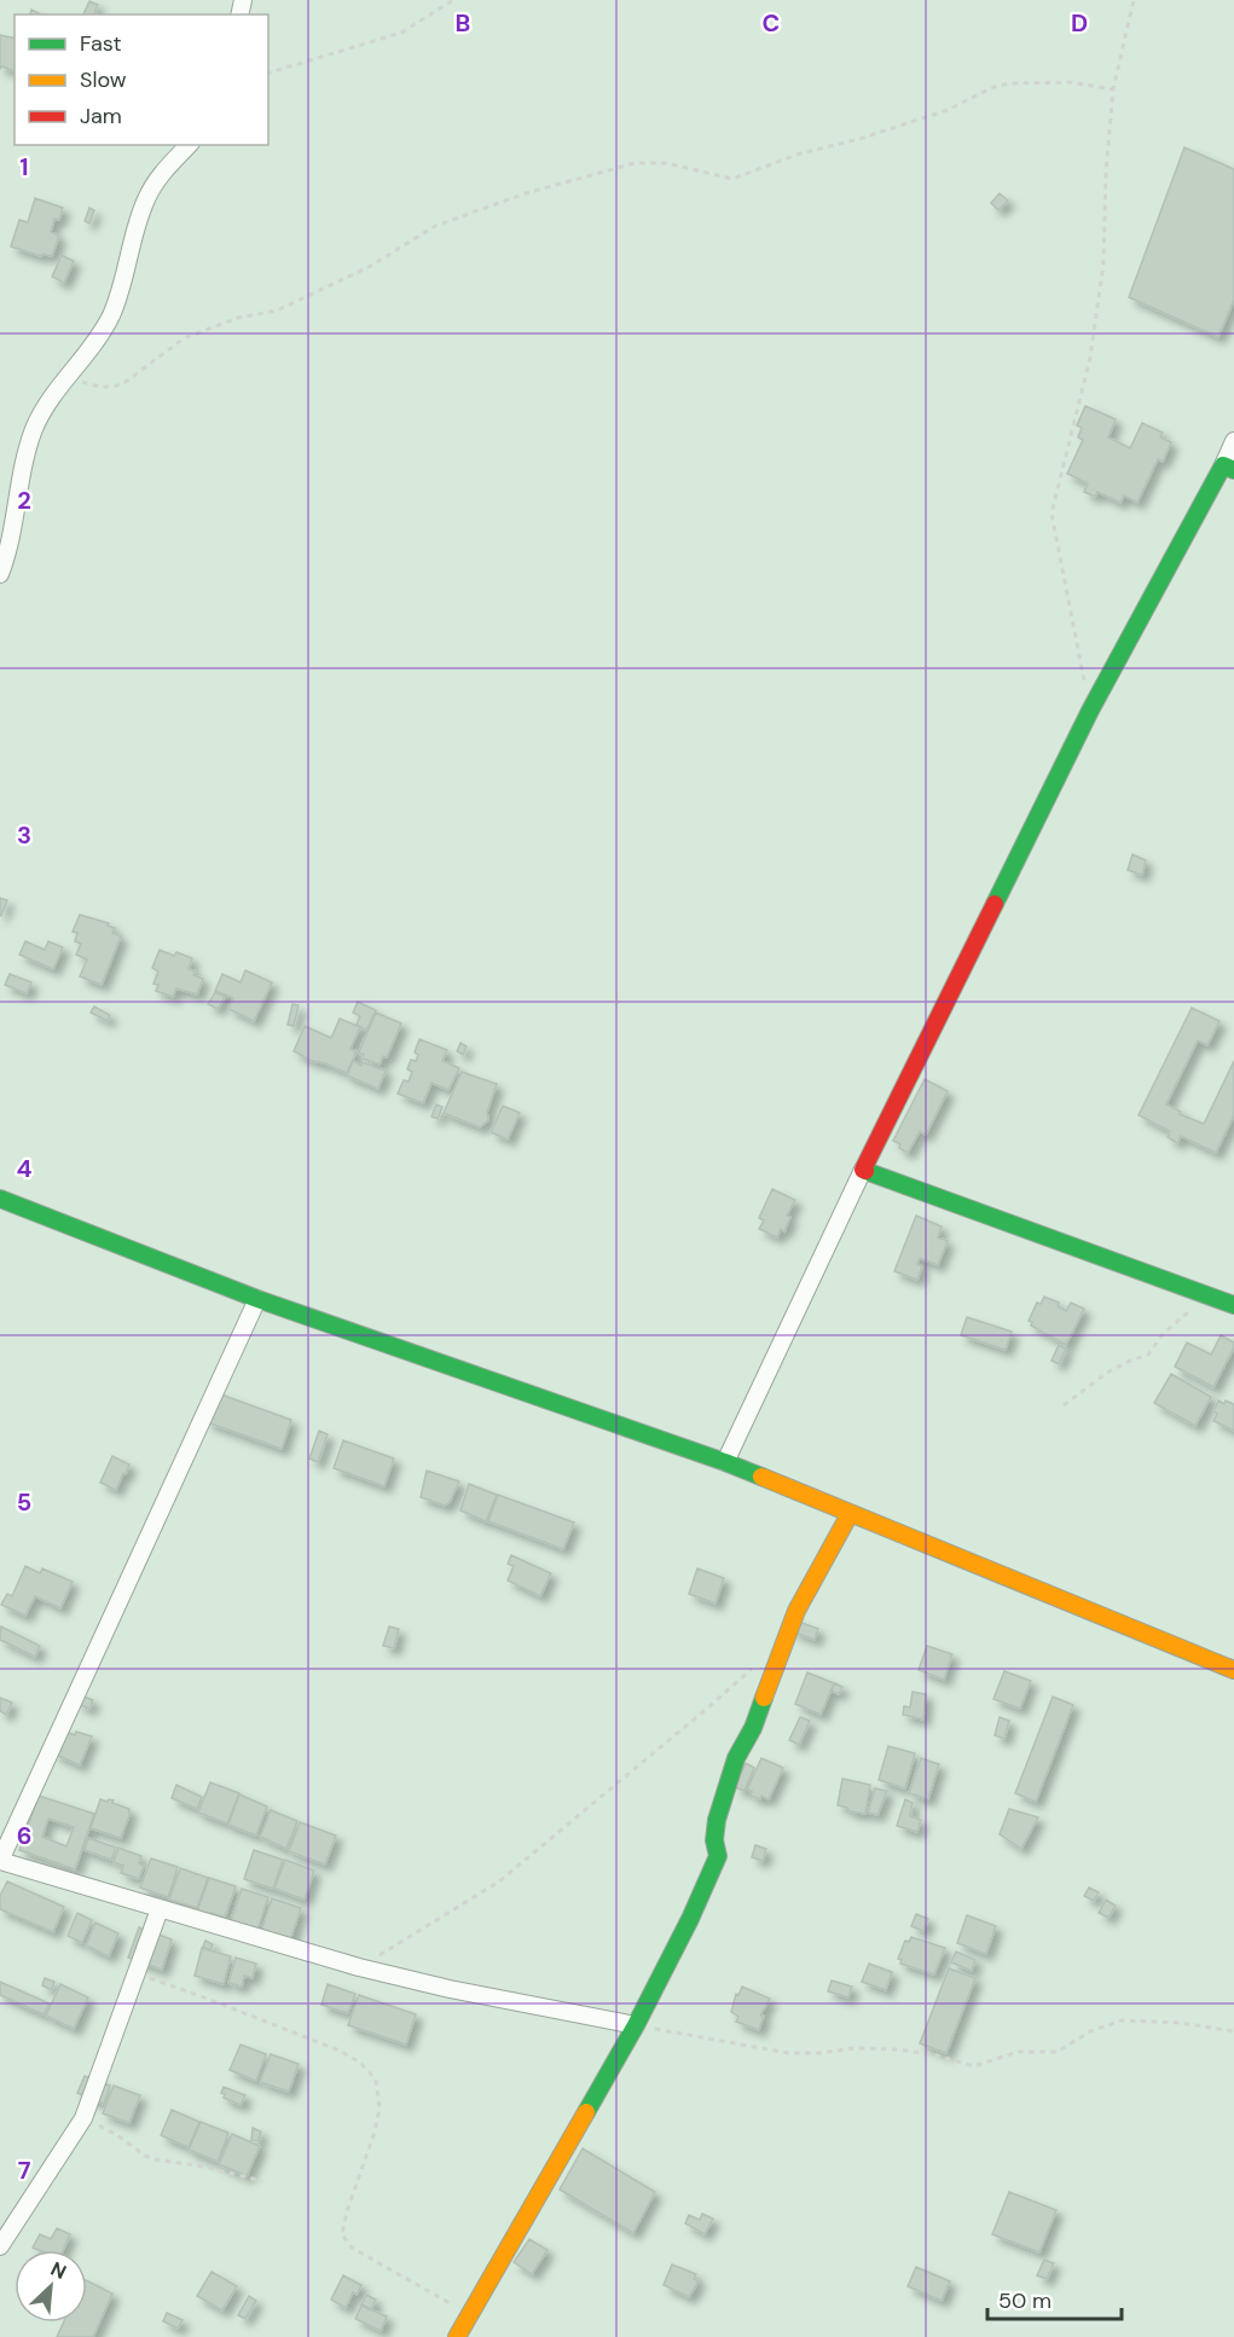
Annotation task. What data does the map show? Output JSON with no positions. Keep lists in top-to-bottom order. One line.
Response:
{"legend":["Fast","Slow","Jam"],"scale_bar":"50 m","north":"top right","grid":{"columns":["B","C","D"],"rows":["1","2","3","4","5","6","7"]}}
